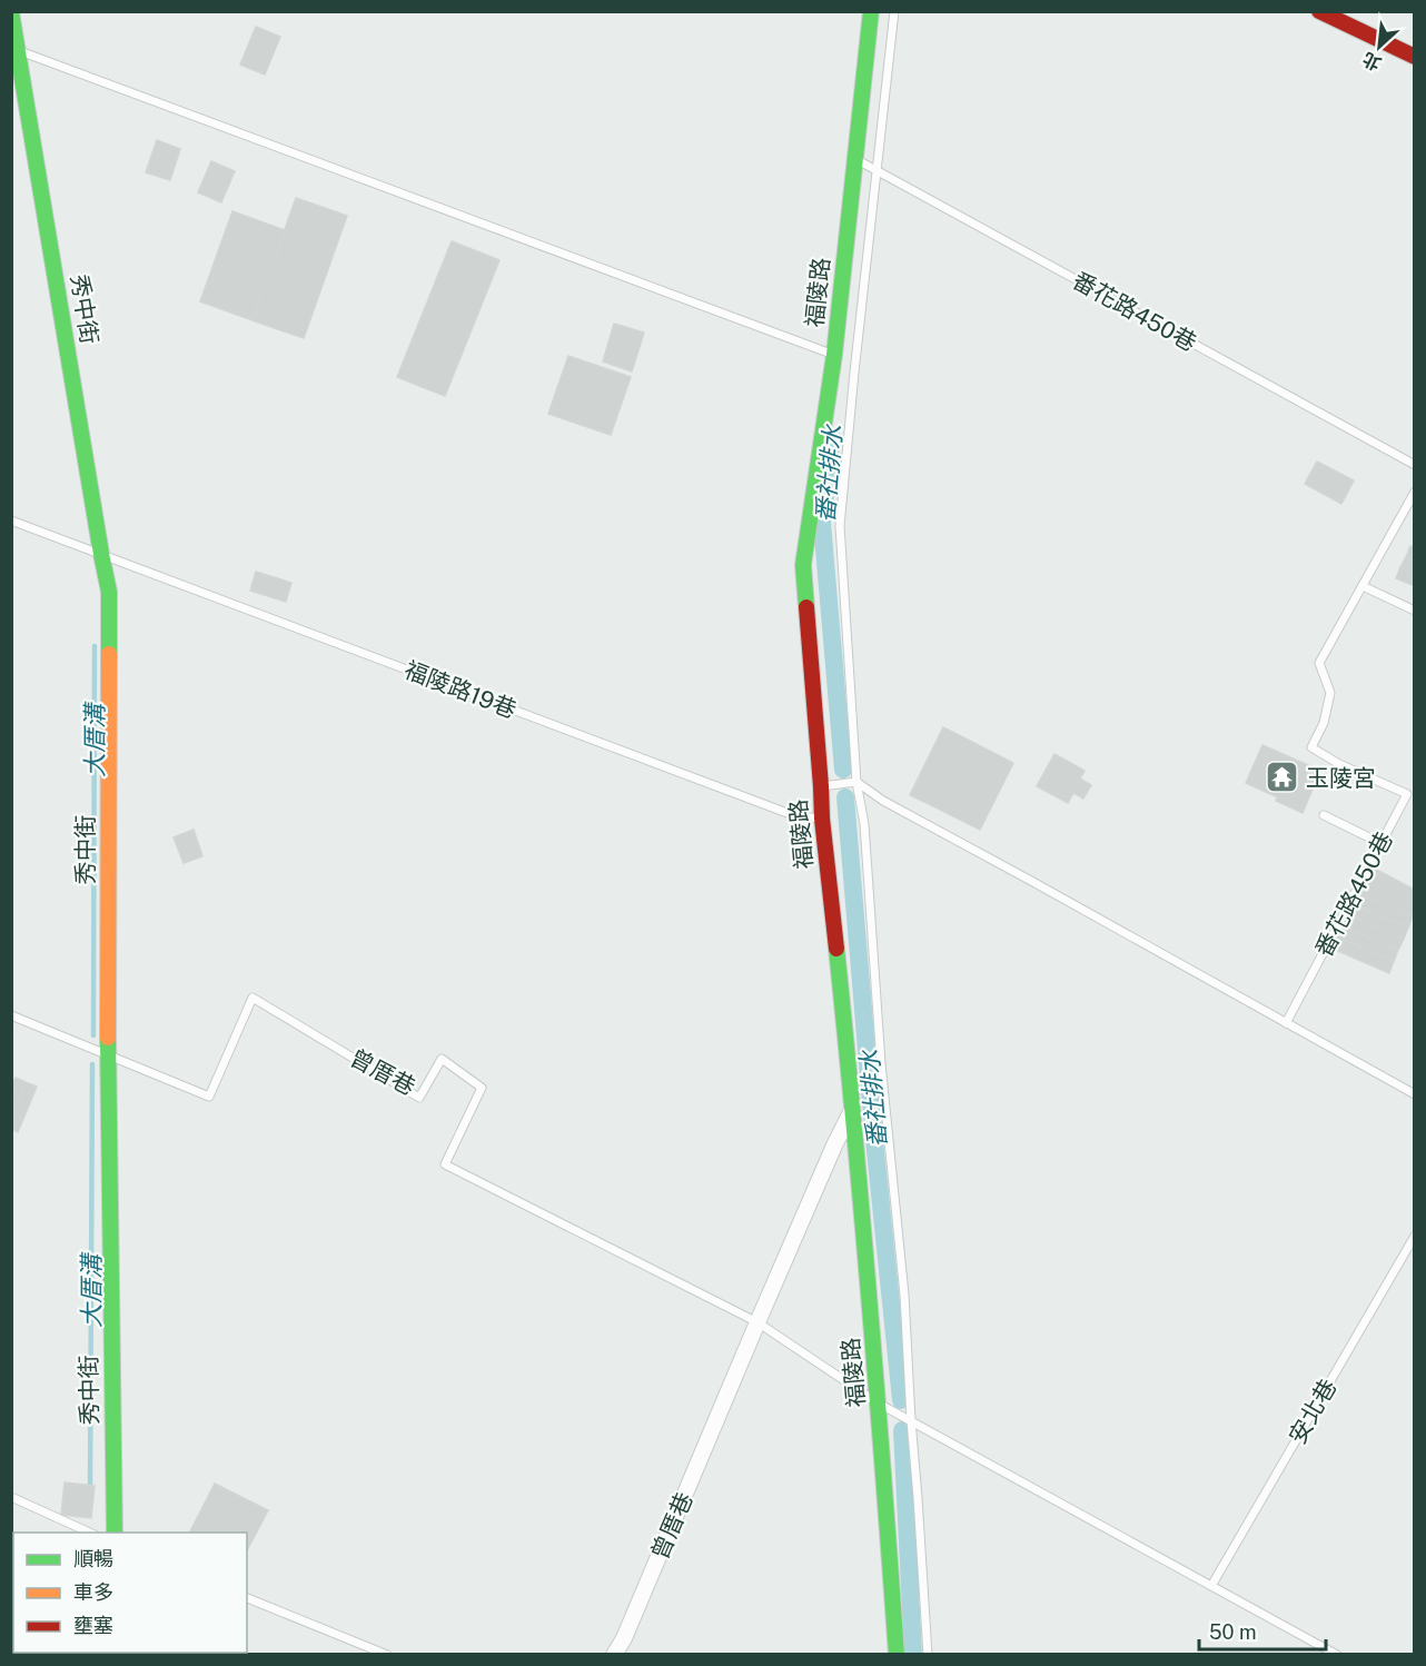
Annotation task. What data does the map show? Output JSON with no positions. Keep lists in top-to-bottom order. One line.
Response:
{"streets":{"street":["福陵路","秀中街","曾厝巷"],"lane":["番花路450巷","福陵路19巷","安北巷"]},"crossings":[["福陵路","番花路450巷"],["福陵路","福陵路19巷"],["福陵路","曾厝巷"],["秀中街","福陵路19巷"],["秀中街","曾厝巷"]],"water":["番社排水","大厝溝"],"places":{"temple":["玉陵宮"]},"legend":["順暢","車多","壅塞"],"scale_bar":"50 m","north":"bottom left"}
